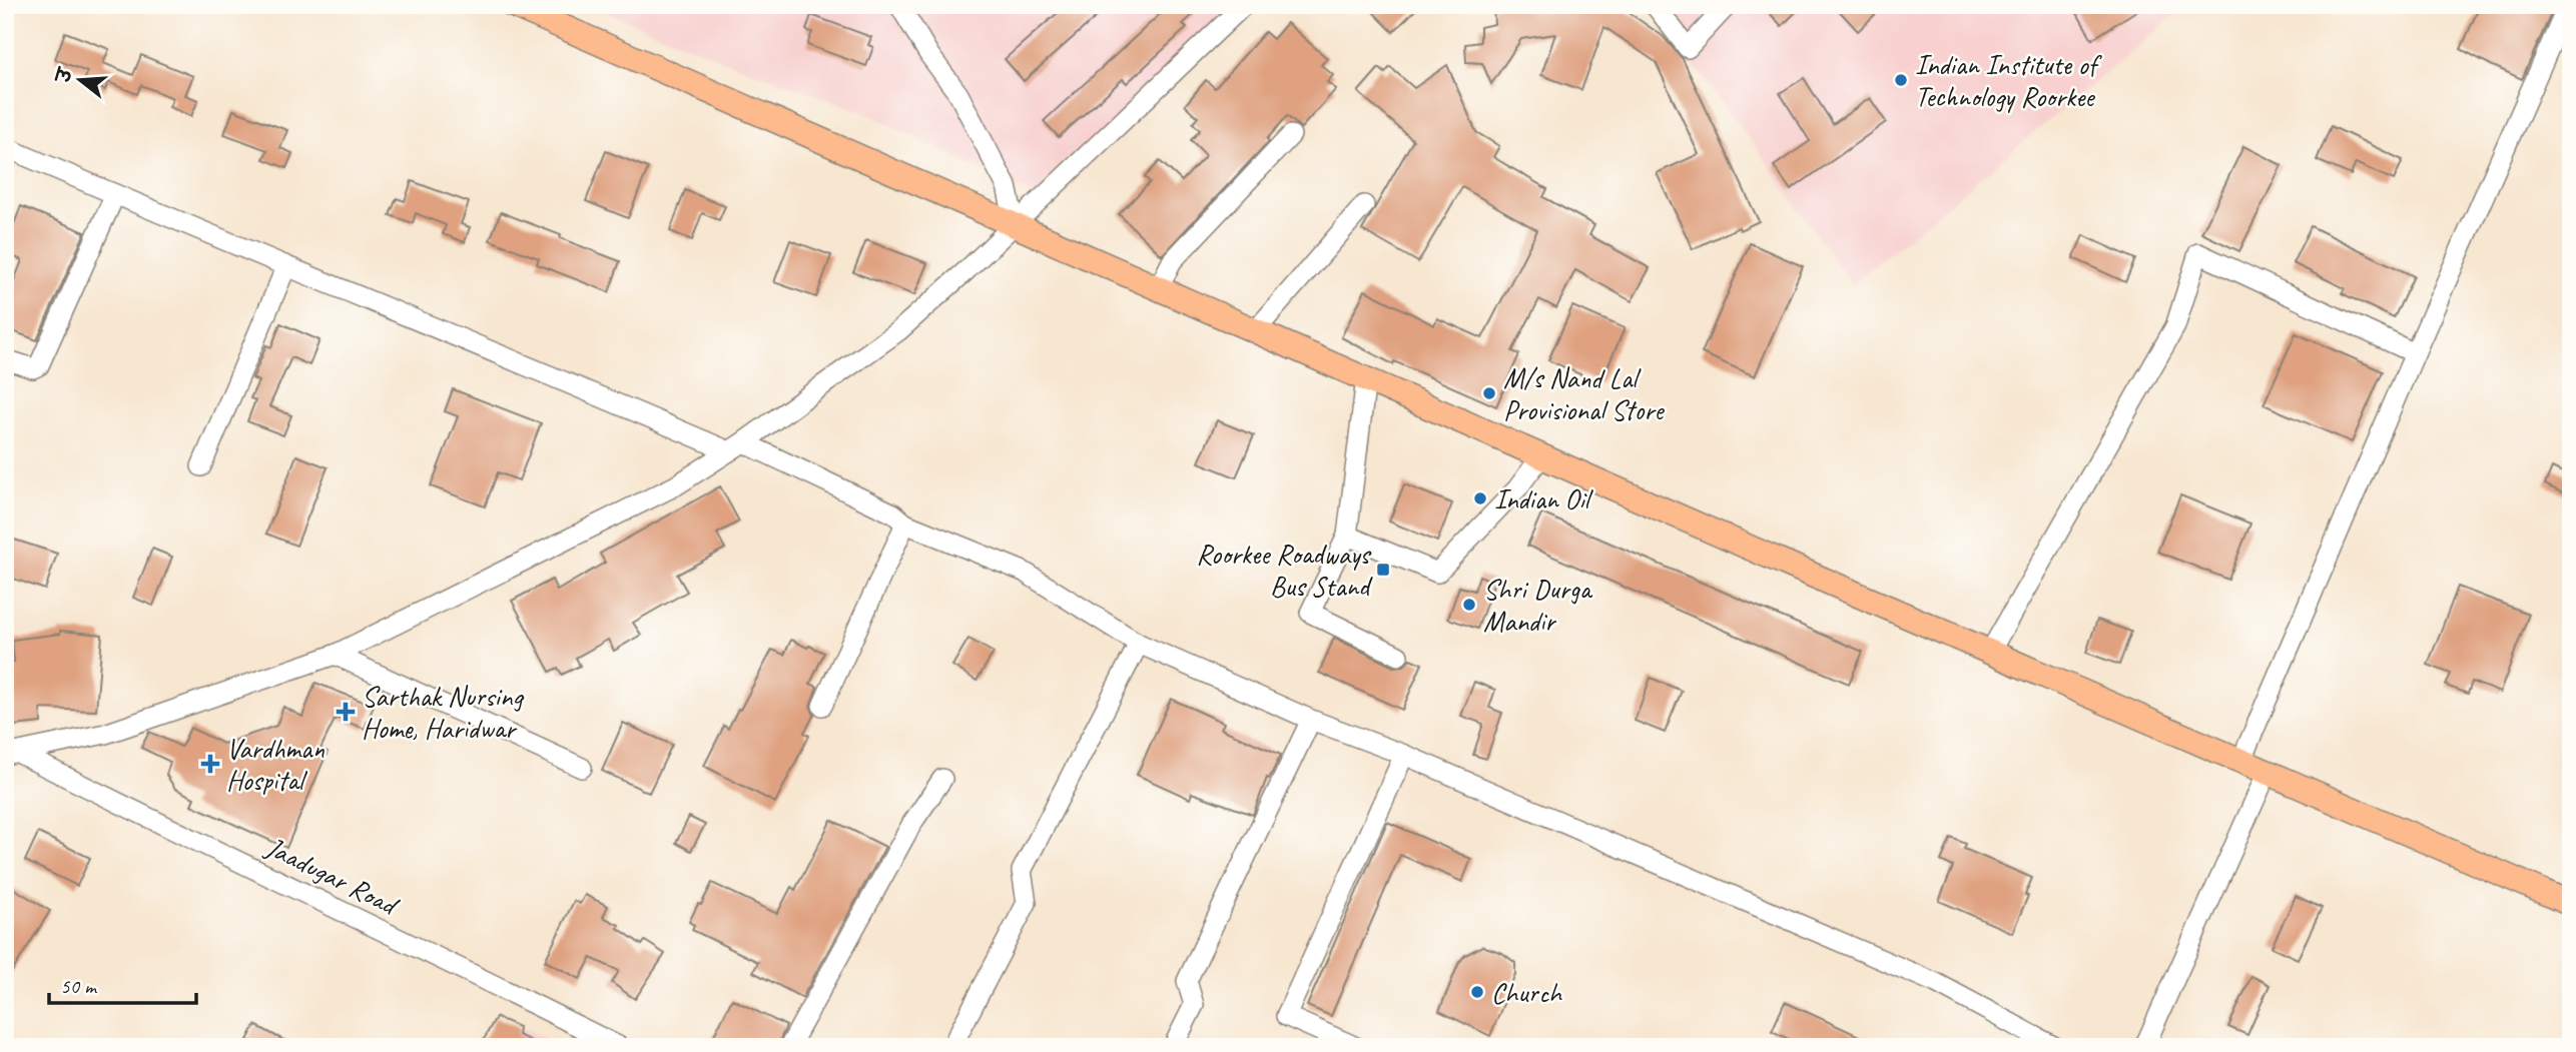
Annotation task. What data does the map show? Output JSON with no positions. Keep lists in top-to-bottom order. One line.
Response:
{"streets":{"street":["Jaadugar Road"]},"places":{"other":["Indian Institute of Technology Roorkee","M/s Nand Lal Provisional Store","Indian Oil","Shri Durga Mandir","Church"],"transit":["Roorkee Roadways Bus Stand"],"health":["Sarthak Nursing Home, Haridwar","Vardhman Hospital"]},"scale_bar":"50 m","north":"left"}
